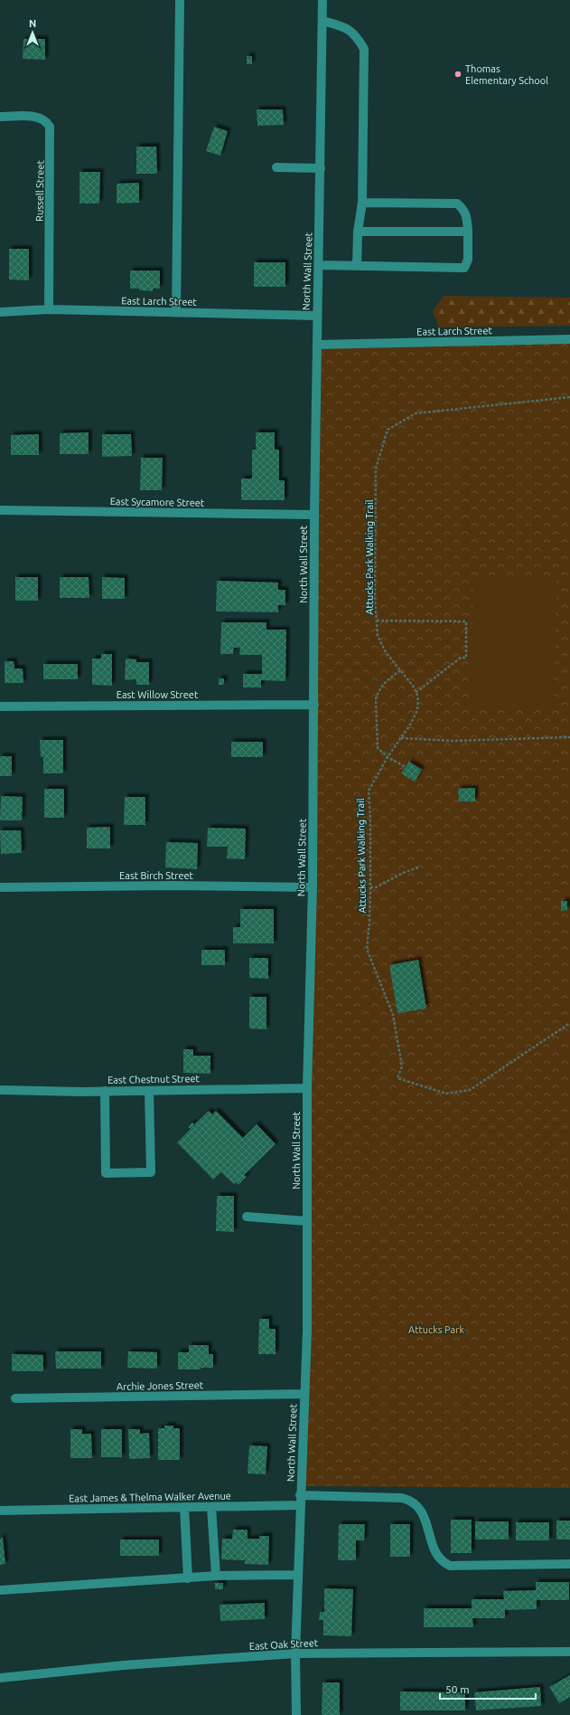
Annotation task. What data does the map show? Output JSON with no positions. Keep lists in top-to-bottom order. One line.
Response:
{"streets":{"street":["Russell Street","North Wall Street","East Larch Street","East Sycamore Street","East Willow Street","East Birch Street","East Chestnut Street","Archie Jones Street","East James & Thelma Walker Avenue","East Oak Street"],"path":["Attucks Park Walking Trail"]},"crossings":[["Russell Street","East Larch Street"],["North Wall Street","East Larch Street"],["North Wall Street","East Sycamore Street"],["North Wall Street","East Willow Street"],["North Wall Street","East Birch Street"],["North Wall Street","East Chestnut Street"],["North Wall Street","Archie Jones Street"],["North Wall Street","East James & Thelma Walker Avenue"],["North Wall Street","East Oak Street"]],"parks":["Attucks Park"],"places":["Thomas Elementary School"],"scale_bar":"50 m","north":"top"}
